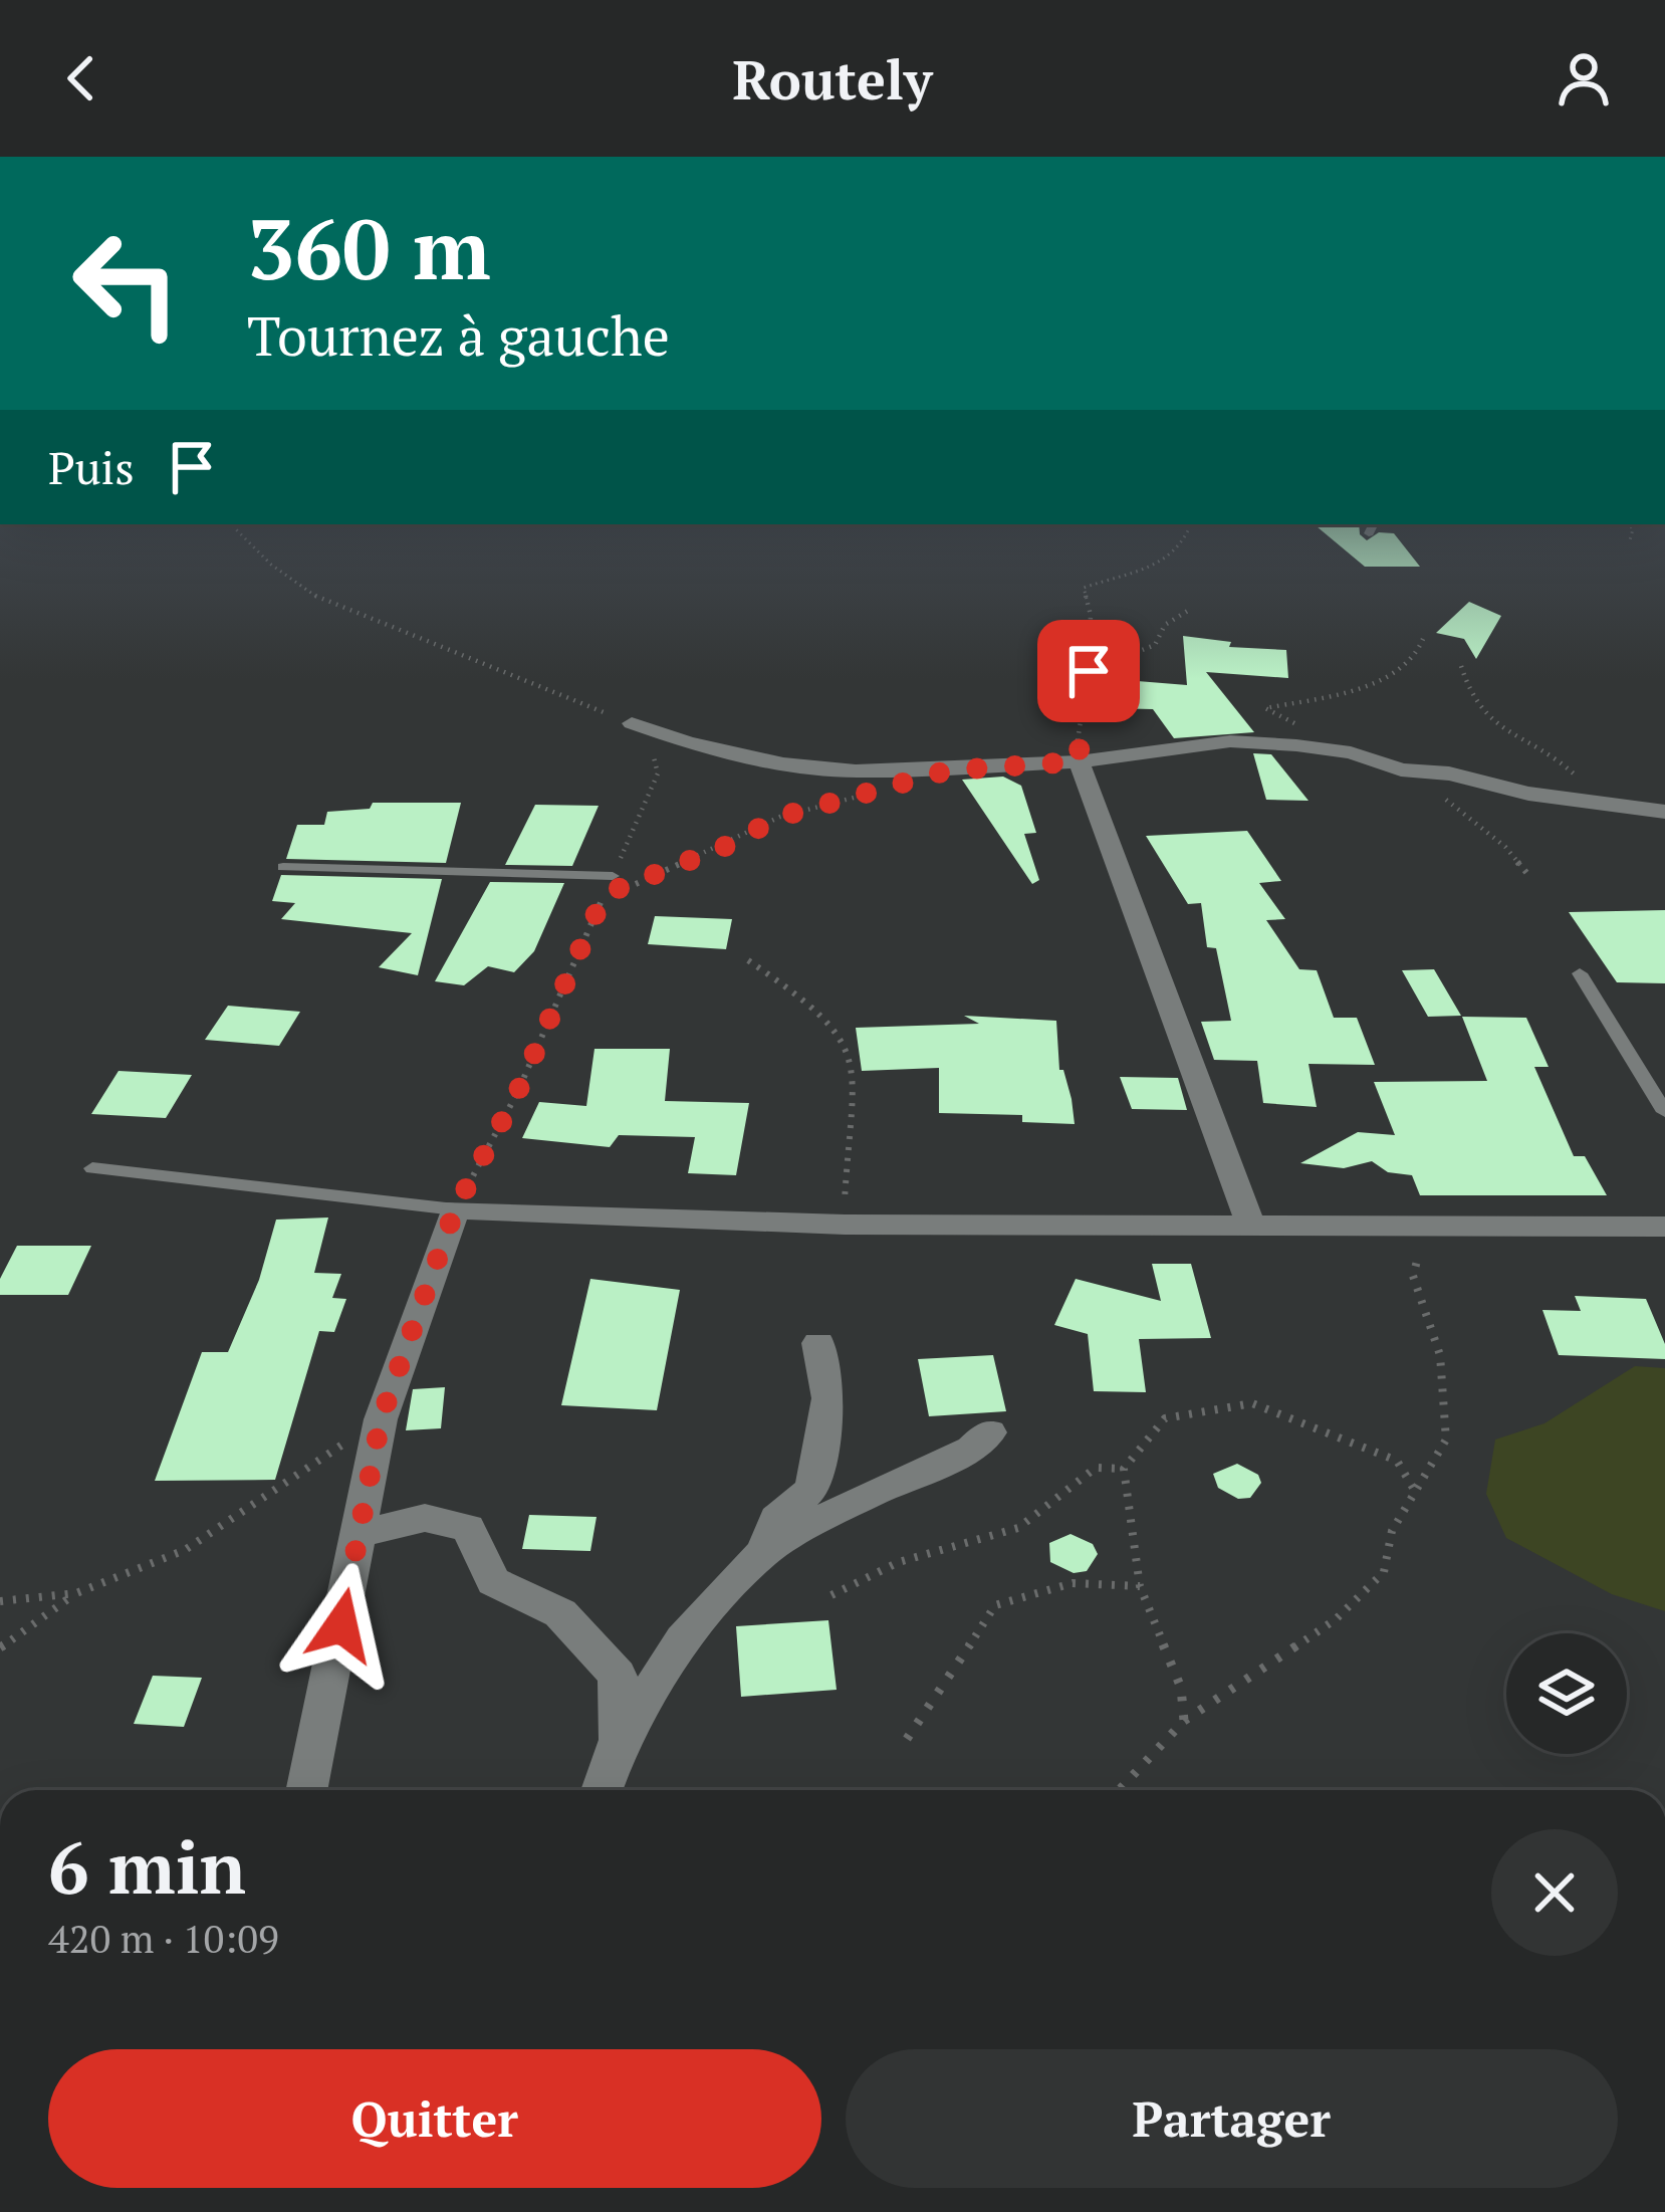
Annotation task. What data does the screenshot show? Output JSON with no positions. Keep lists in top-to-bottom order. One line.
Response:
{"page":{"header":"Routely","turn":["360 m","Tournez à gauche"],"then":"Puis","heading":["6 min","420 m · 10:09"],"buttons":["Quitter","Partager"]}}
